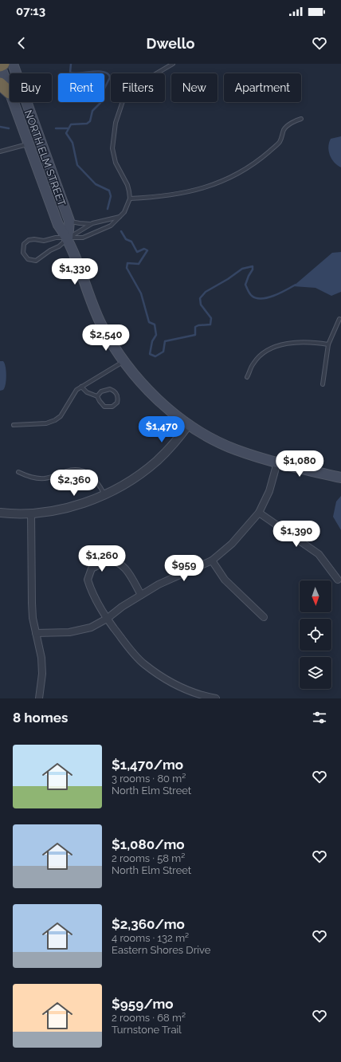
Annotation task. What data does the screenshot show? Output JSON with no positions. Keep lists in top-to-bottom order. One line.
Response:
{"streets":{"main road":["NORTH ELM STREET"]},"north":"bottom","page":{"status":"07:13","header":"Dwello","chip":["Buy","Rent","Filters","New","Apartment"],"price":["$1,330","$2,540","$1,470","$1,080","$2,360","$1,390","$1,260","$959"],"heading":"8 homes","list":[{"name":"$1,470/mo","note":"3 rooms · 80 m² · North Elm Street"},{"name":"$1,080/mo","note":"2 rooms · 58 m² · North Elm Street"},{"name":"$2,360/mo","note":"4 rooms · 132 m² · Eastern Shores Drive"},{"name":"$959/mo","note":"2 rooms · 68 m² · Turnstone Trail"}]}}
